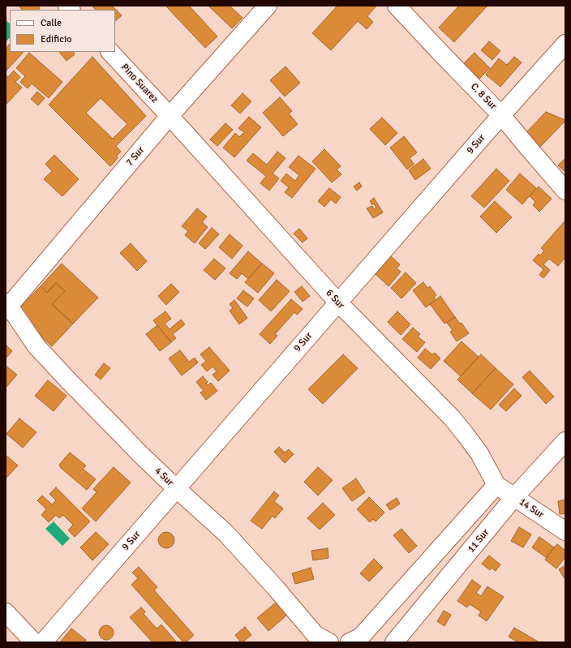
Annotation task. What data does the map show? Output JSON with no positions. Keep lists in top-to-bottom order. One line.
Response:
{"streets":{"street":["Pino Suarez","C. 8 Sur","9 Sur","7 Sur","6 Sur","4 Sur","14 Sur","11 Sur"]},"crossings":[["Pino Suarez","7 Sur"],["Pino Suarez","6 Sur"],["C. 8 Sur","9 Sur"],["9 Sur","6 Sur"],["9 Sur","4 Sur"],["7 Sur","6 Sur"],["7 Sur","4 Sur"],["6 Sur","14 Sur"],["14 Sur","11 Sur"]],"legend":["Calle","Edificio"]}
